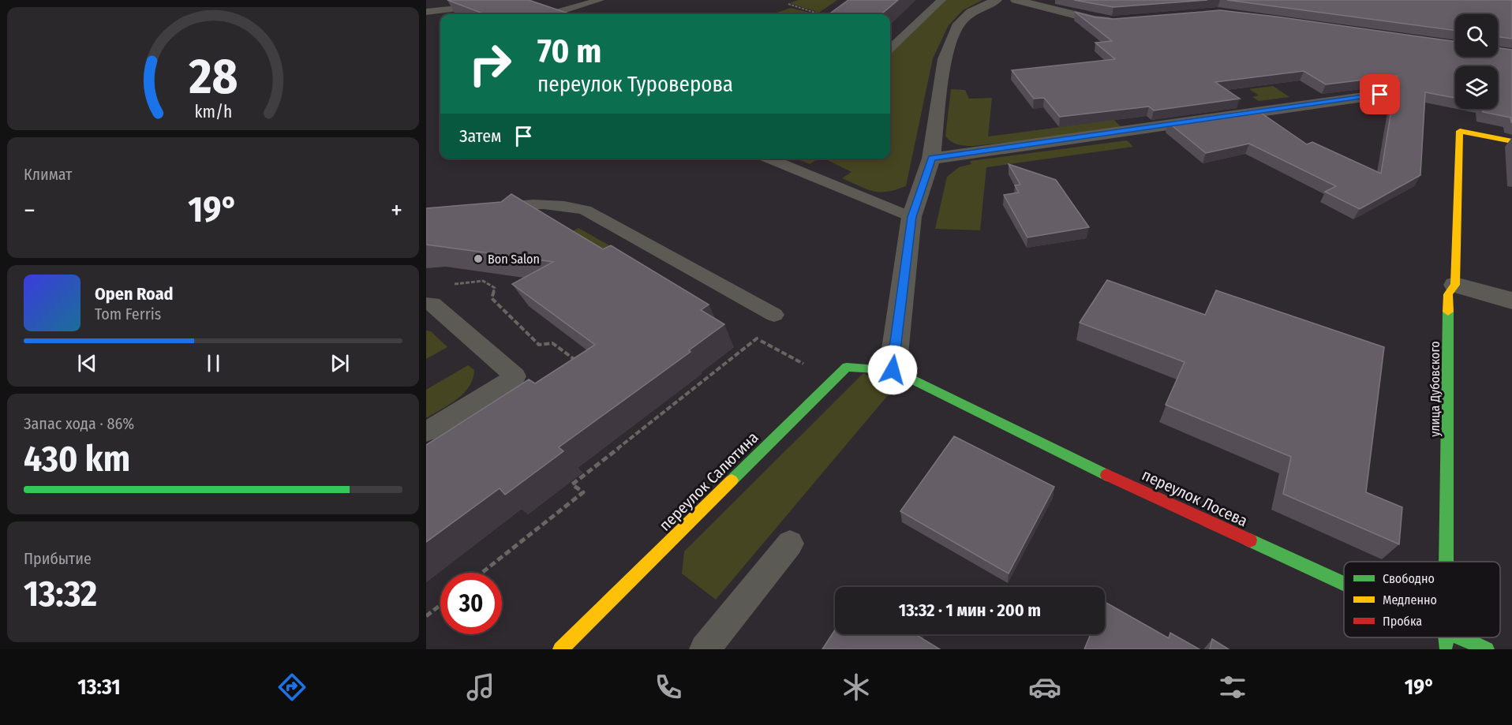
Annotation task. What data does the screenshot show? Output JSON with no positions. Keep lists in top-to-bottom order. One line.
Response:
{"streets":{"street":["улица Дубовского","переулок Салютина","переулок Лосева"]},"crossings":[["переулок Салютина","переулок Лосева"]],"places":["Bon Salon"],"legend":["Свободно","Медленно","Пробка"],"page":{"turn":["70 m","переулок Туроверова"],"then":"Затем","tile":["Климат",["Запас хода · 86%","430 km"],["Прибытие","13:32"]],"heat":["−","19°","+"],"song":["Open Road","Tom Ferris"],"limit":"30","trip":"13:32 · 1 мин · 200 m","tabs":["13:31","19°"],"gauge":["28","km/h"]}}
